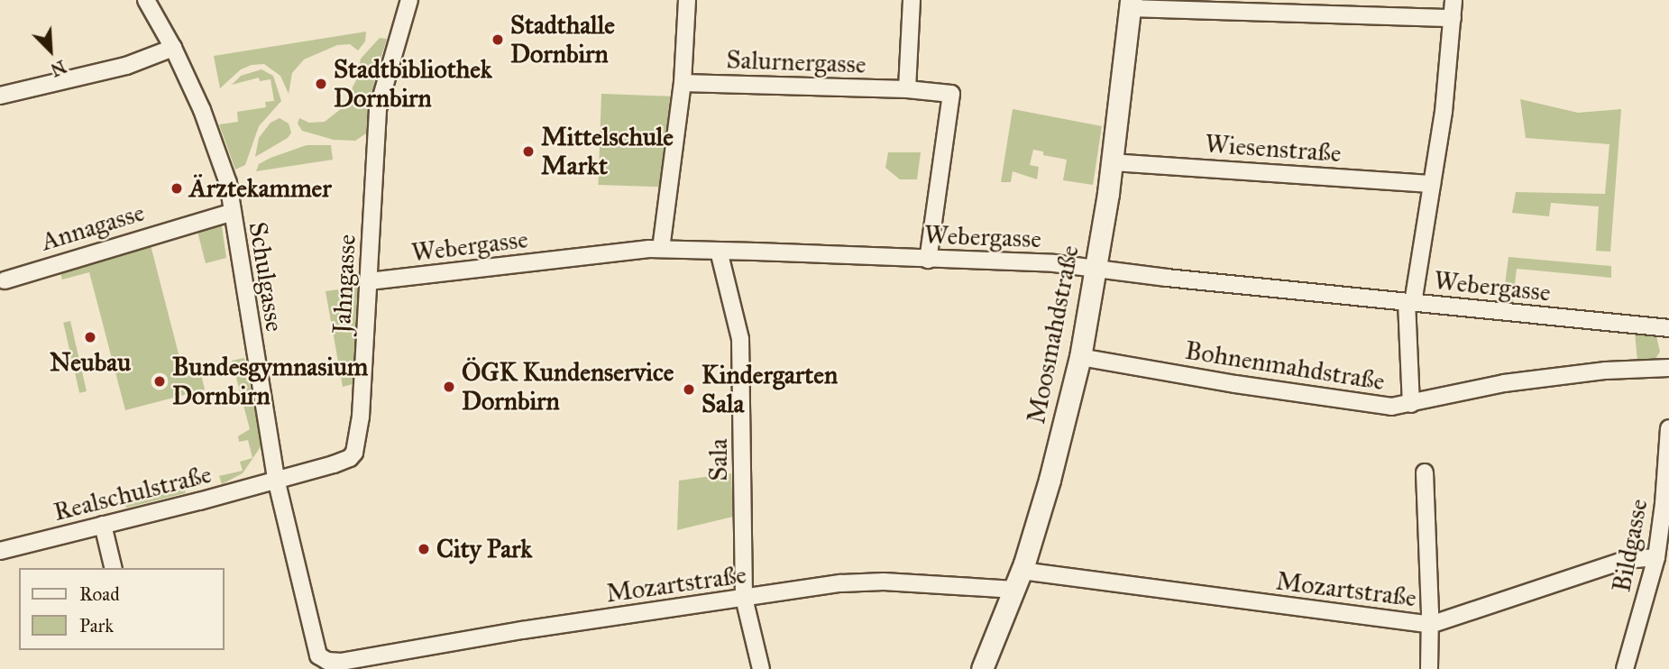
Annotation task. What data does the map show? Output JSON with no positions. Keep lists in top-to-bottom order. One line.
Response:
{"streets":{"street":["Salurnergasse","Wiesenstraße","Annagasse","Webergasse","Schulgasse","Jahngasse","Moosmahdstraße","Bohnenmahdstraße","Sala","Realschulstraße","Bildgasse","Mozartstraße"]},"crossings":[["Salurnergasse","Webergasse"],["Wiesenstraße","Moosmahdstraße"],["Annagasse","Schulgasse"],["Webergasse","Jahngasse"],["Webergasse","Moosmahdstraße"],["Webergasse","Sala"],["Schulgasse","Jahngasse"],["Schulgasse","Realschulstraße"],["Schulgasse","Mozartstraße"],["Jahngasse","Realschulstraße"],["Moosmahdstraße","Bohnenmahdstraße"],["Moosmahdstraße","Mozartstraße"],["Sala","Mozartstraße"],["Bildgasse","Mozartstraße"]],"places":["Stadthalle Dornbirn","Stadtbibliothek Dornbirn","Mittelschule Markt","Ärztekammer","Neubau","Bundesgymnasium Dornbirn","ÖGK Kundenservice Dornbirn","Kindergarten Sala","City Park"],"legend":["Road","Park"],"north":"bottom right"}
